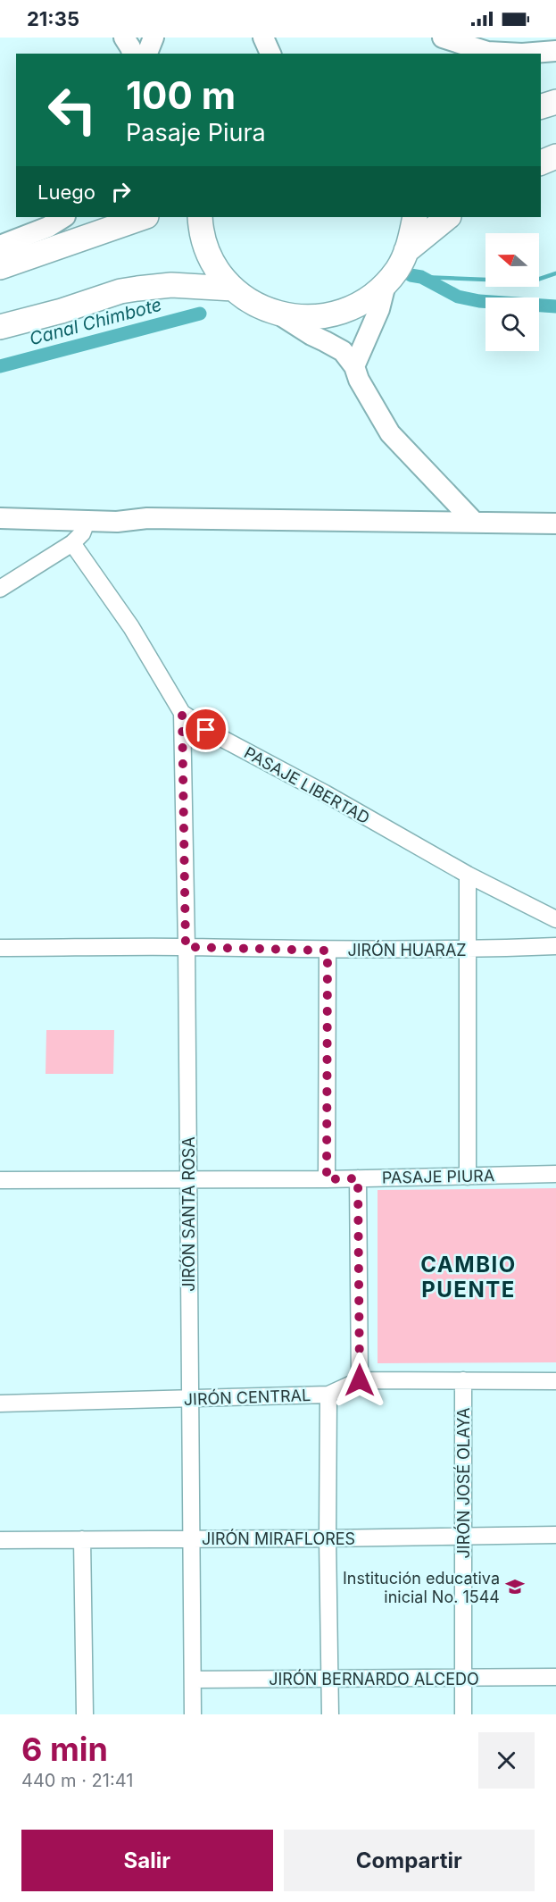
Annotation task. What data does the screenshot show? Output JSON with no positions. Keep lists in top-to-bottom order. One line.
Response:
{"streets":{"street":["PASAJE LIBERTAD","JIRÓN HUARAZ","PASAJE PIURA","JIRÓN SANTA ROSA","JIRÓN CENTRAL","JIRÓN JOSÉ OLAYA","JIRÓN MIRAFLORES","JIRÓN BERNARDO ALCEDO"]},"crossings":[["PASAJE LIBERTAD","JIRÓN SANTA ROSA"],["JIRÓN HUARAZ","JIRÓN SANTA ROSA"],["PASAJE PIURA","JIRÓN SANTA ROSA"],["JIRÓN SANTA ROSA","JIRÓN CENTRAL"],["JIRÓN SANTA ROSA","JIRÓN MIRAFLORES"],["JIRÓN SANTA ROSA","JIRÓN BERNARDO ALCEDO"],["JIRÓN CENTRAL","JIRÓN JOSÉ OLAYA"],["JIRÓN JOSÉ OLAYA","JIRÓN MIRAFLORES"],["JIRÓN JOSÉ OLAYA","JIRÓN BERNARDO ALCEDO"]],"districts":["CAMBIO PUENTE"],"water":["Canal Chimbote"],"places":{"school or university":["Institución educativa inicial No. 1544"]},"north":"left","page":{"status":"21:35","turn":["100 m","Pasaje Piura"],"then":"Luego","heading":["6 min","440 m · 21:41"],"buttons":["Salir","Compartir"]}}
